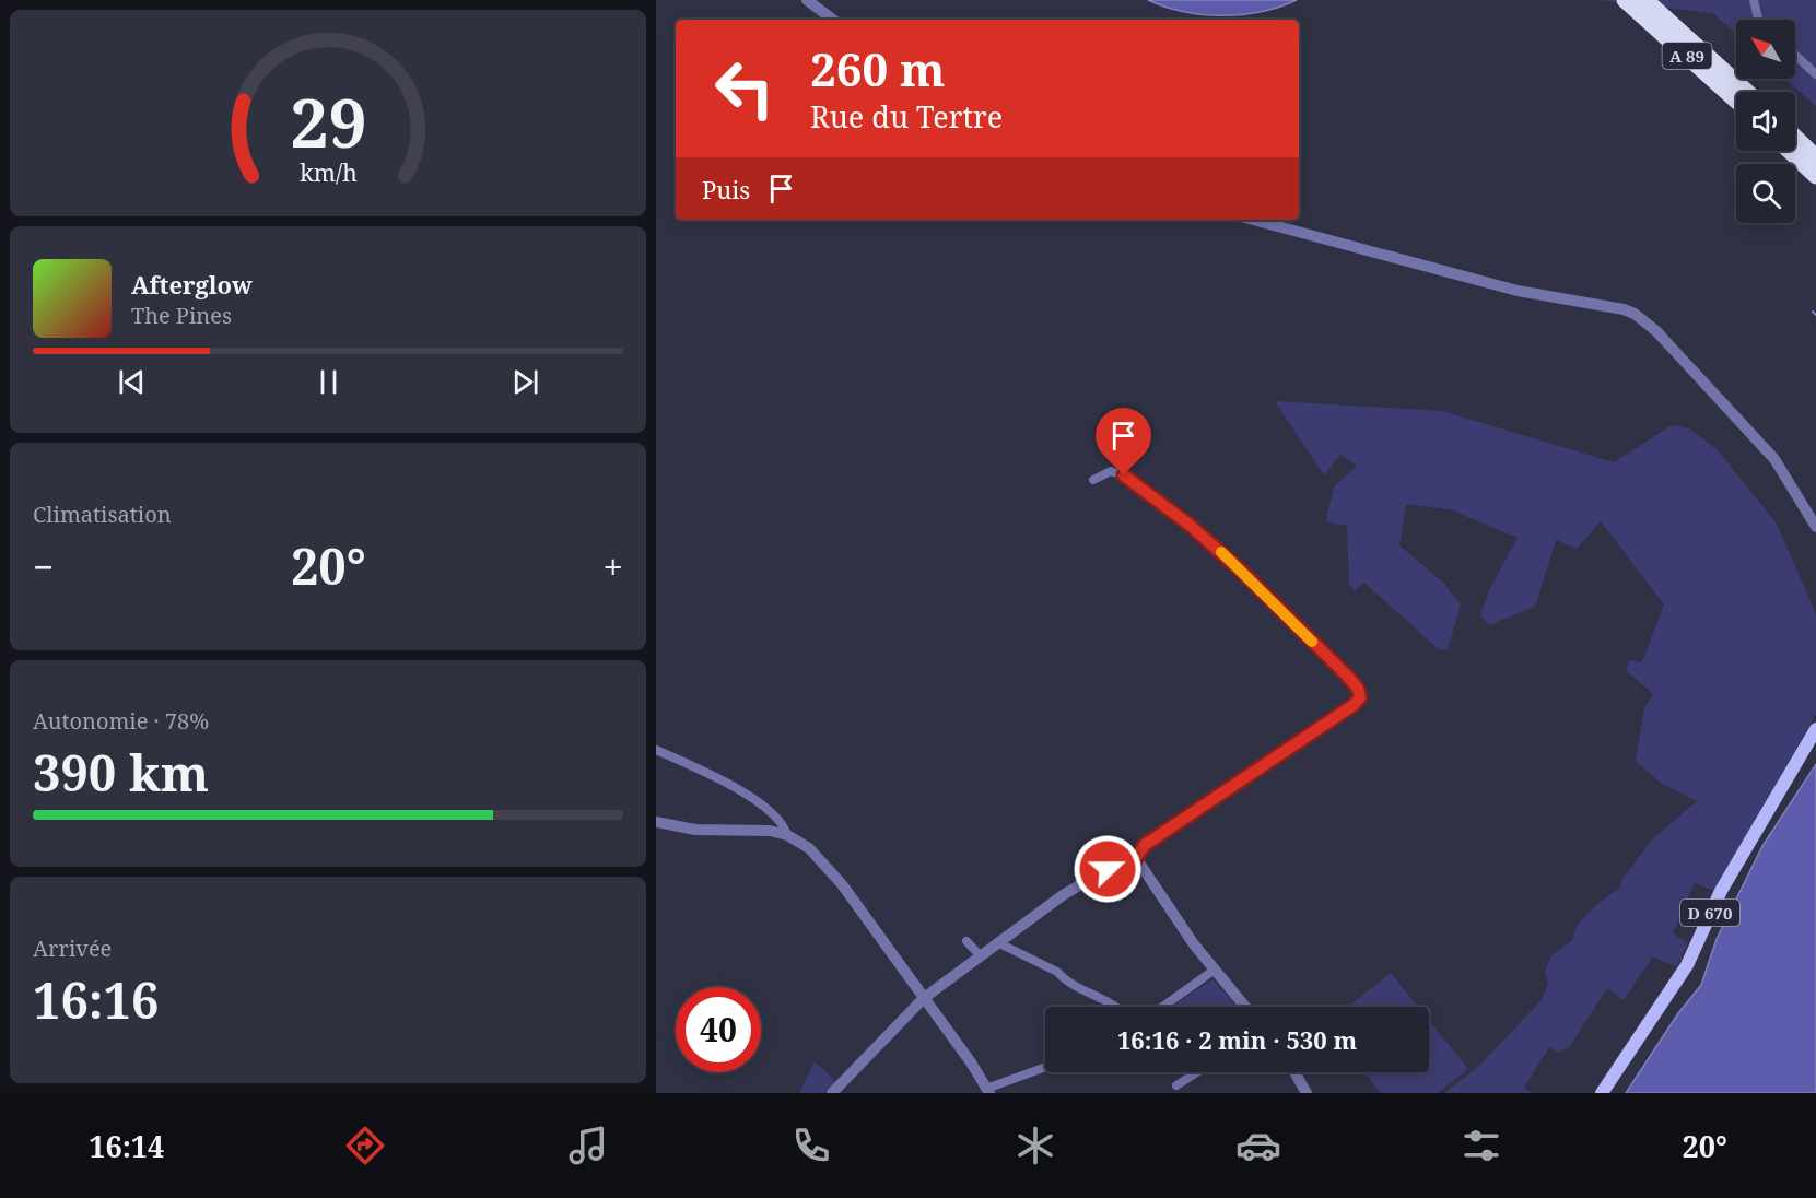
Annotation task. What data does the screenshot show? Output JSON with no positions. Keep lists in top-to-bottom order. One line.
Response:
{"streets":{"highway":["A 89"],"main road":["D 670"]},"north":"top left","page":{"turn":["260 m","Rue du Tertre"],"then":"Puis","song":["Afterglow","The Pines"],"tile":["Climatisation",["Autonomie · 78%","390 km"],["Arrivée","16:16"]],"heat":["−","20°","+"],"limit":"40","trip":"16:16 · 2 min · 530 m","tabs":["16:14","20°"],"gauge":["29","km/h"]}}
